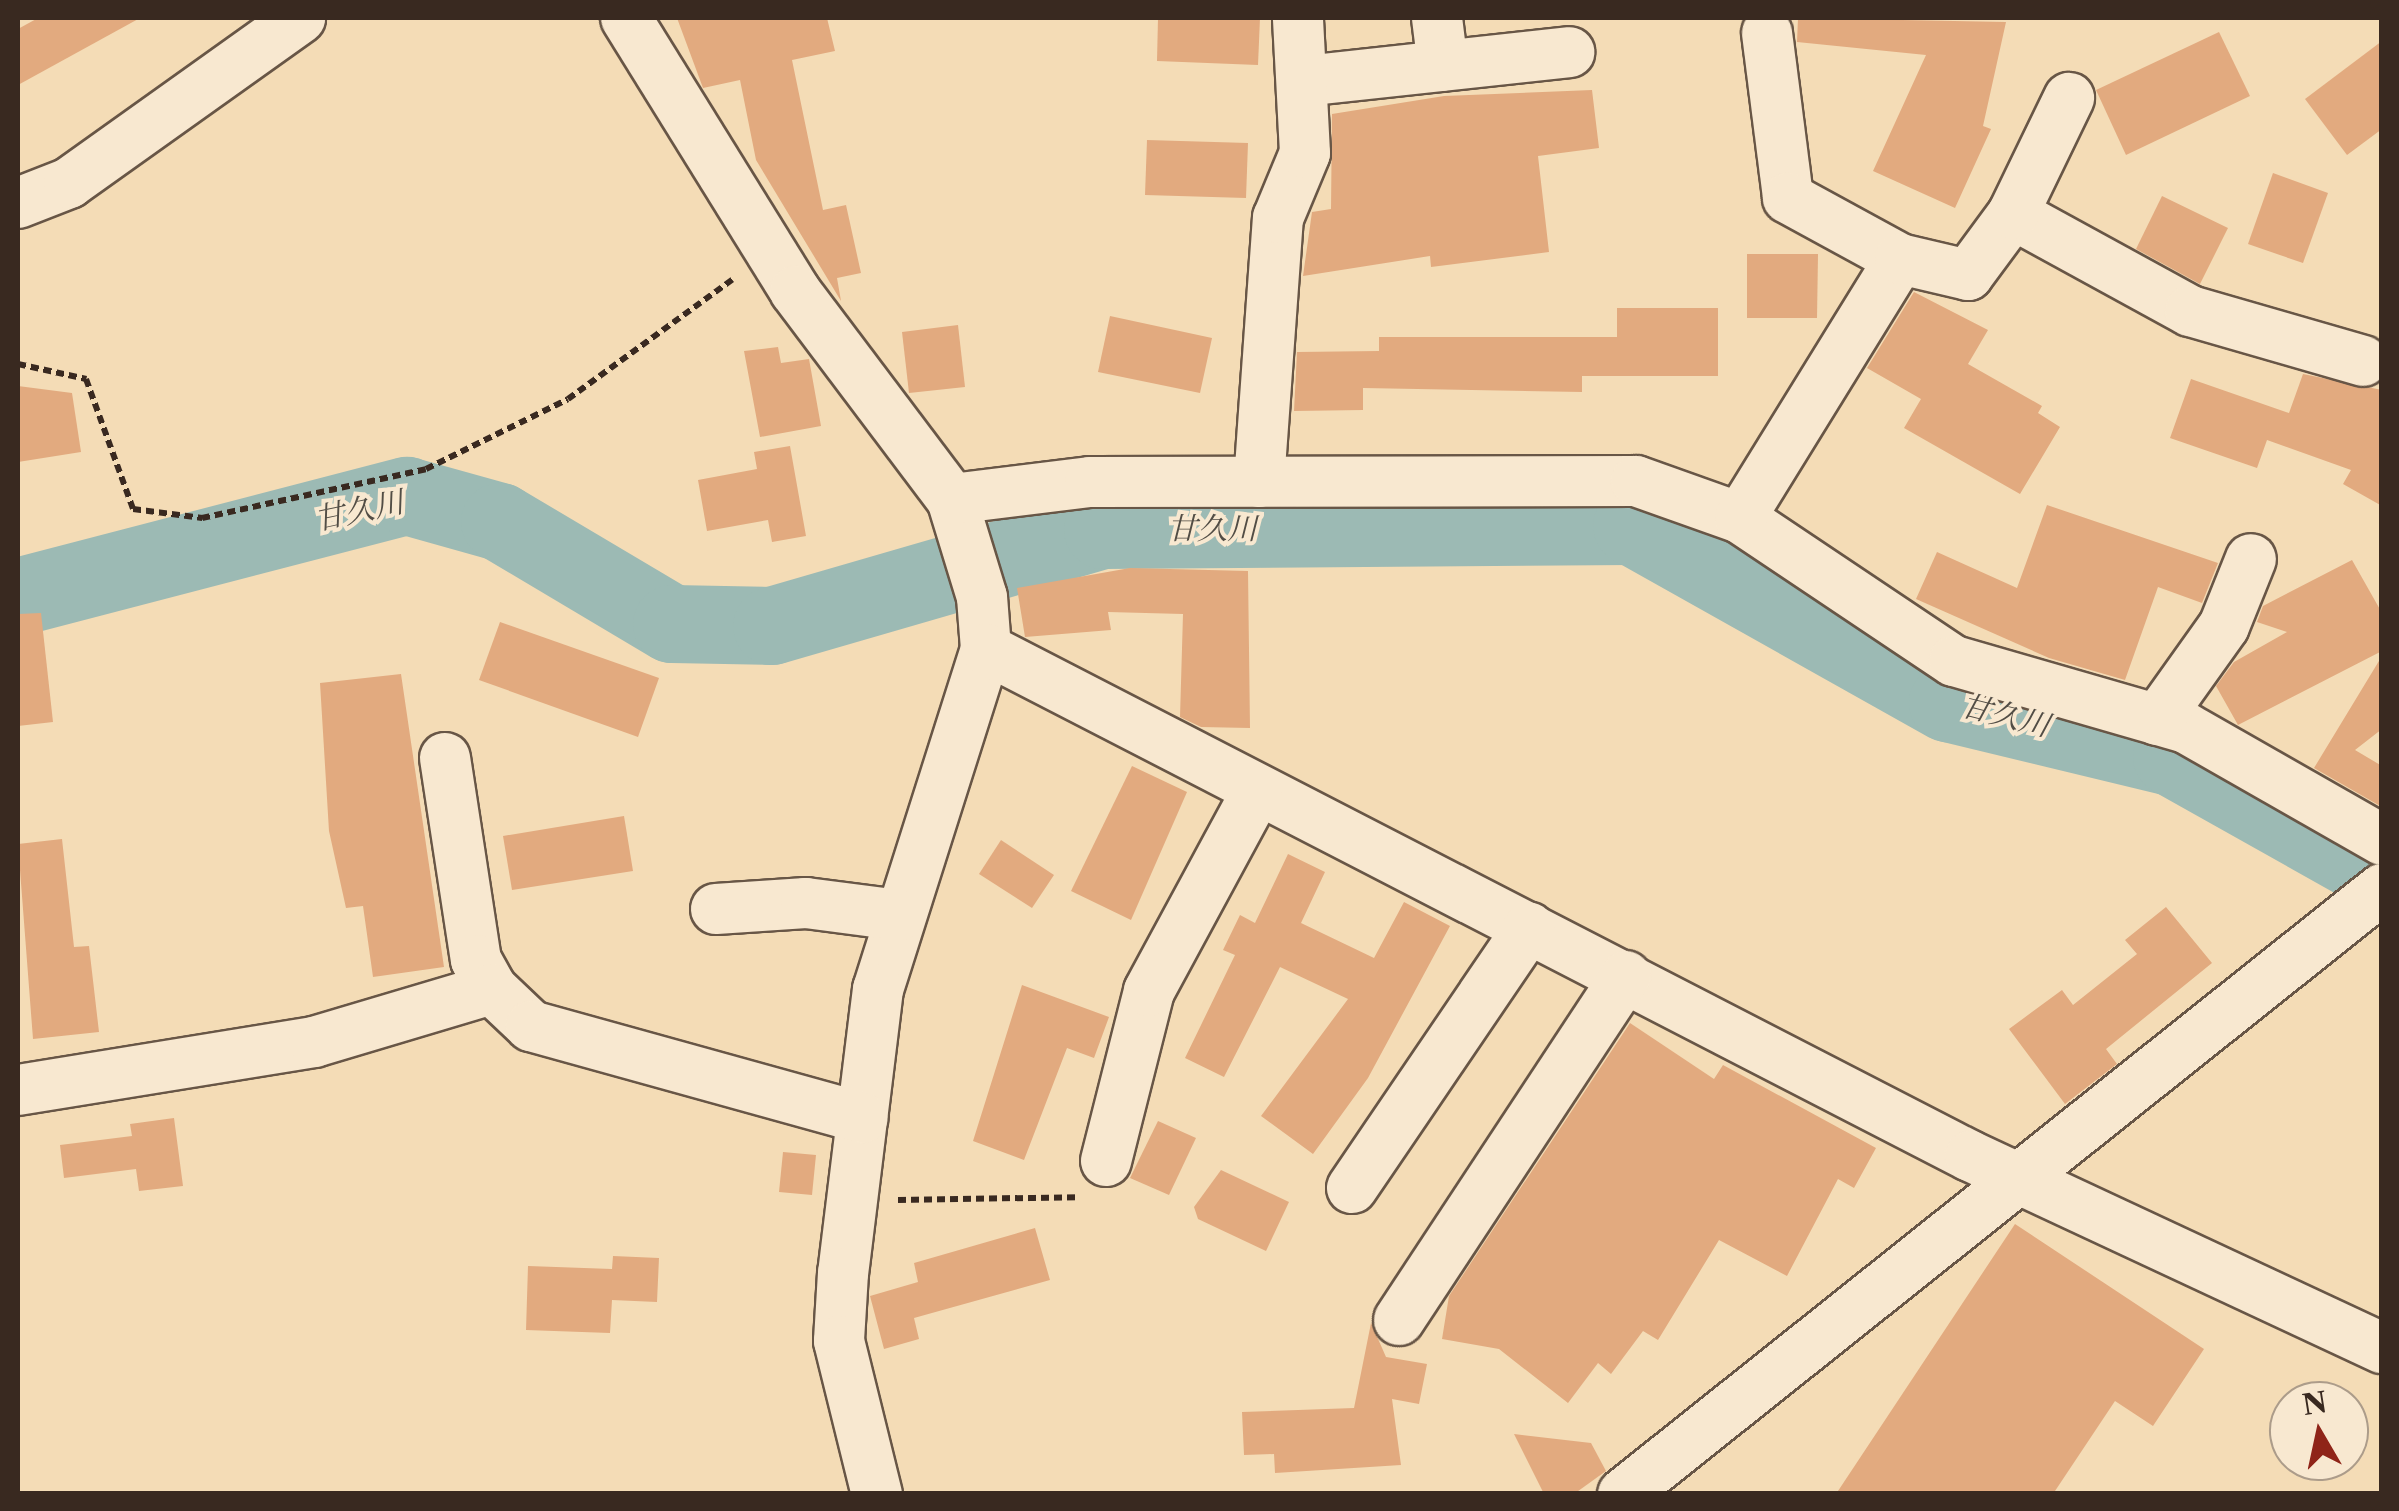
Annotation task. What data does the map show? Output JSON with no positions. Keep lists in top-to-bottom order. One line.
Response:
{"water":["甘久川"],"north":"top"}
